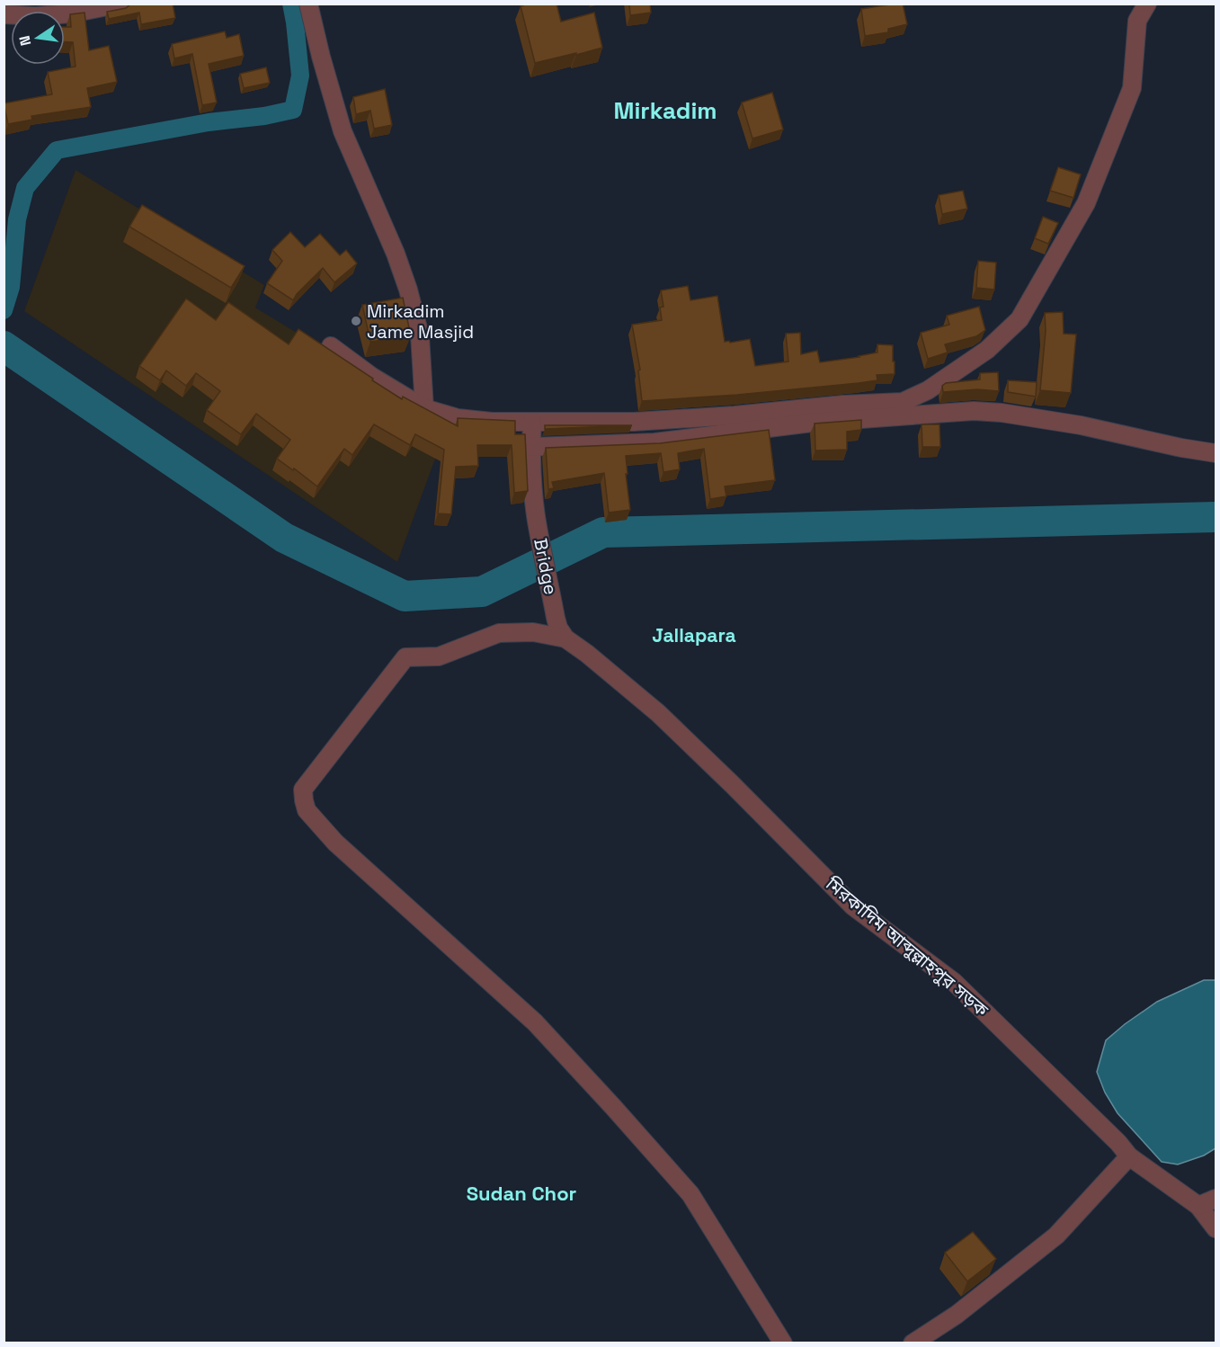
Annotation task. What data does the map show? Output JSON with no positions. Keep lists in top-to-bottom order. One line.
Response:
{"streets":{"street":["Bridge","মিরকাদিম আব্দুল্লাহপুর সড়ক"]},"crossings":[["Bridge","মিরকাদিম আব্দুল্লাহপুর সড়ক"]],"districts":["Mirkadim","Jallapara","Sudan Chor"],"places":["Mirkadim Jame Masjid"],"north":"left"}
